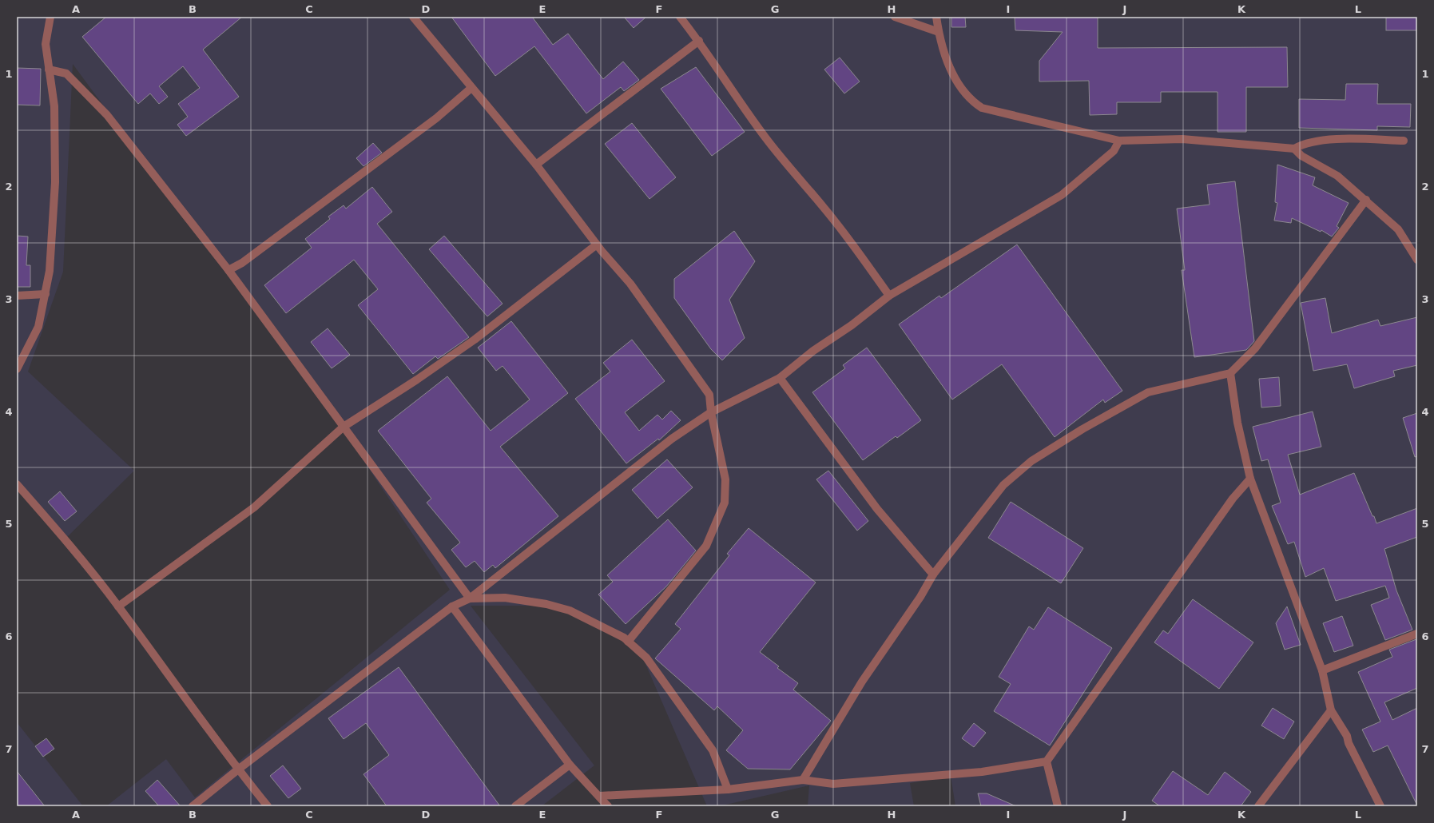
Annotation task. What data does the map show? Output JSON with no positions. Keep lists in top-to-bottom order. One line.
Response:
{"grid":{"columns":["A","B","C","D","E","F","G","H","I","J","K","L"],"rows":["1","2","3","4","5","6","7"]}}
